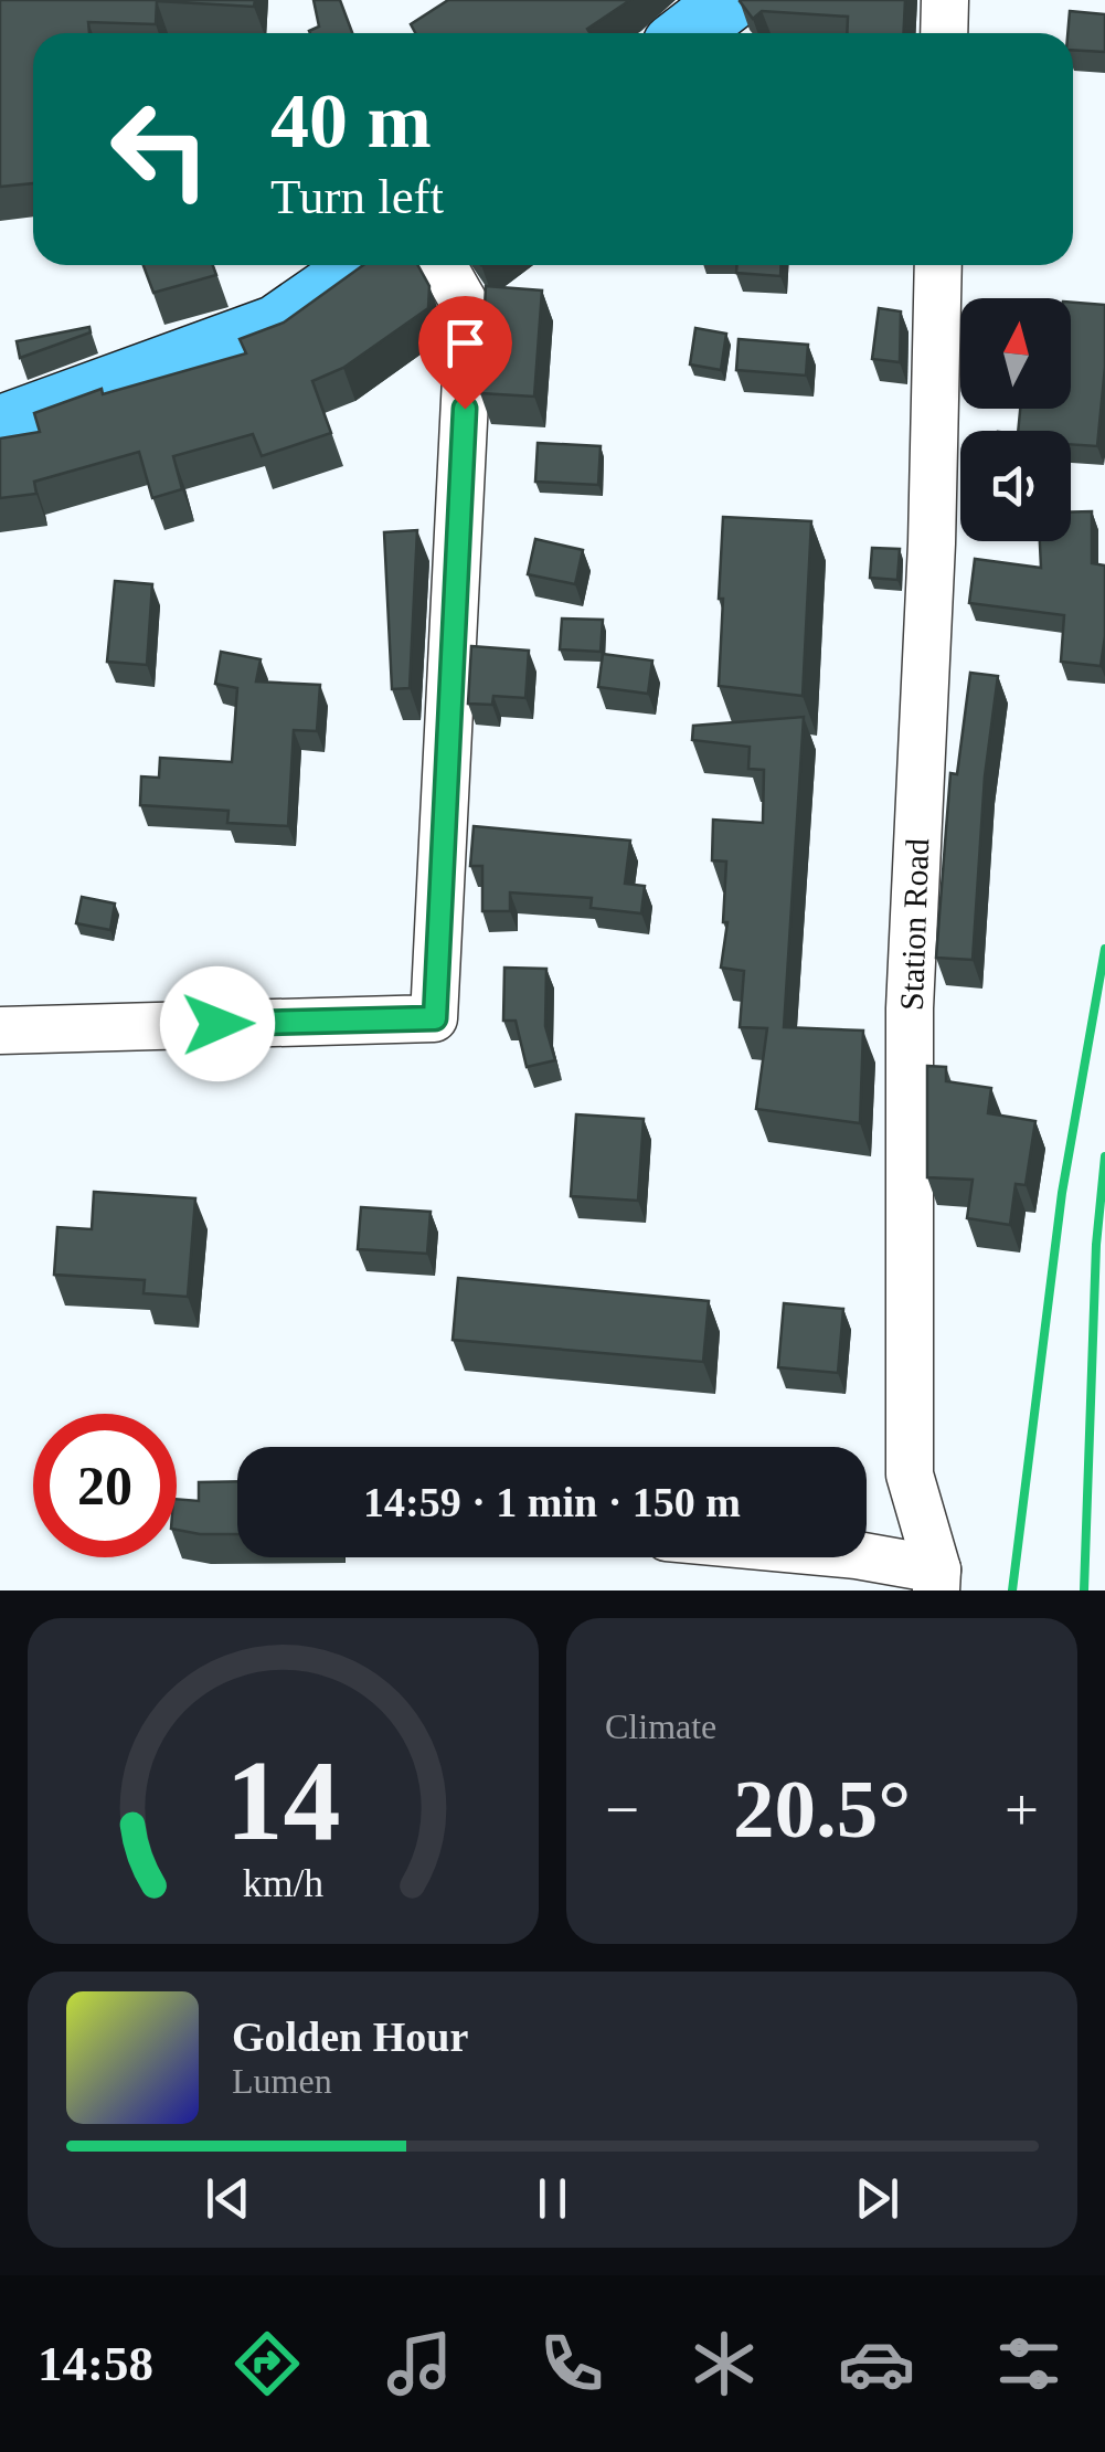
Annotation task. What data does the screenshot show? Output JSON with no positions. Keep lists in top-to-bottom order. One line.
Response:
{"streets":{"street":["Station Road"]},"north":"top","page":{"turn":["40 m","Turn left"],"limit":"20","trip":"14:59 · 1 min · 150 m","tile":"Climate","heat":["−","20.5°","+"],"song":["Golden Hour","Lumen"],"tabs":"14:58","gauge":["14","km/h"]}}
